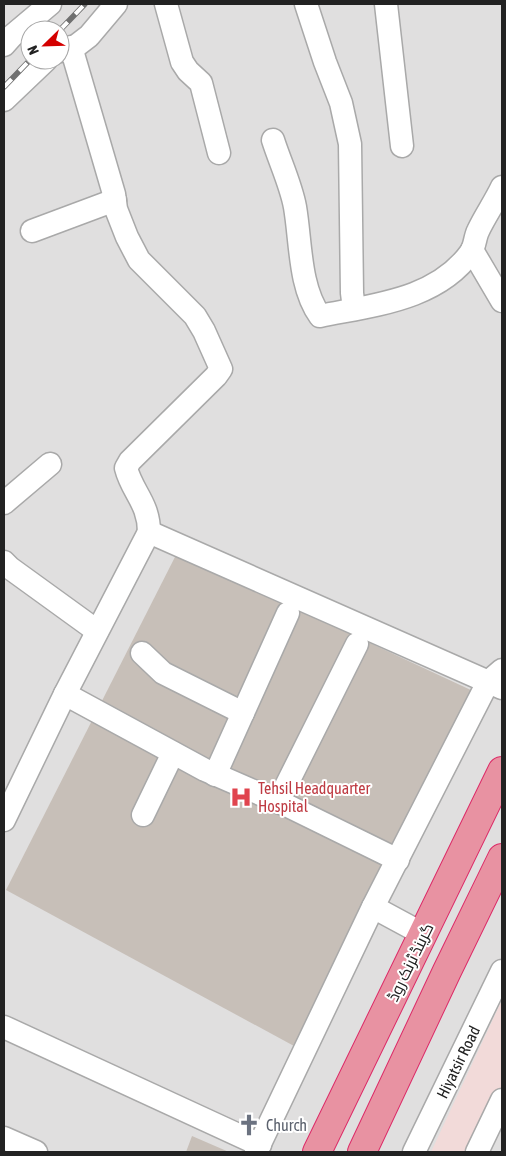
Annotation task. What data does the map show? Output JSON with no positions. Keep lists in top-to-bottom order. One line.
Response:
{"streets":{"highway":["گرینڈ ٹرنک روڈ"],"street":["Hiyatsir Road"]},"places":{"hospital":["Tehsil Headquarter Hospital"],"church":["Church"]},"north":"bottom left"}
